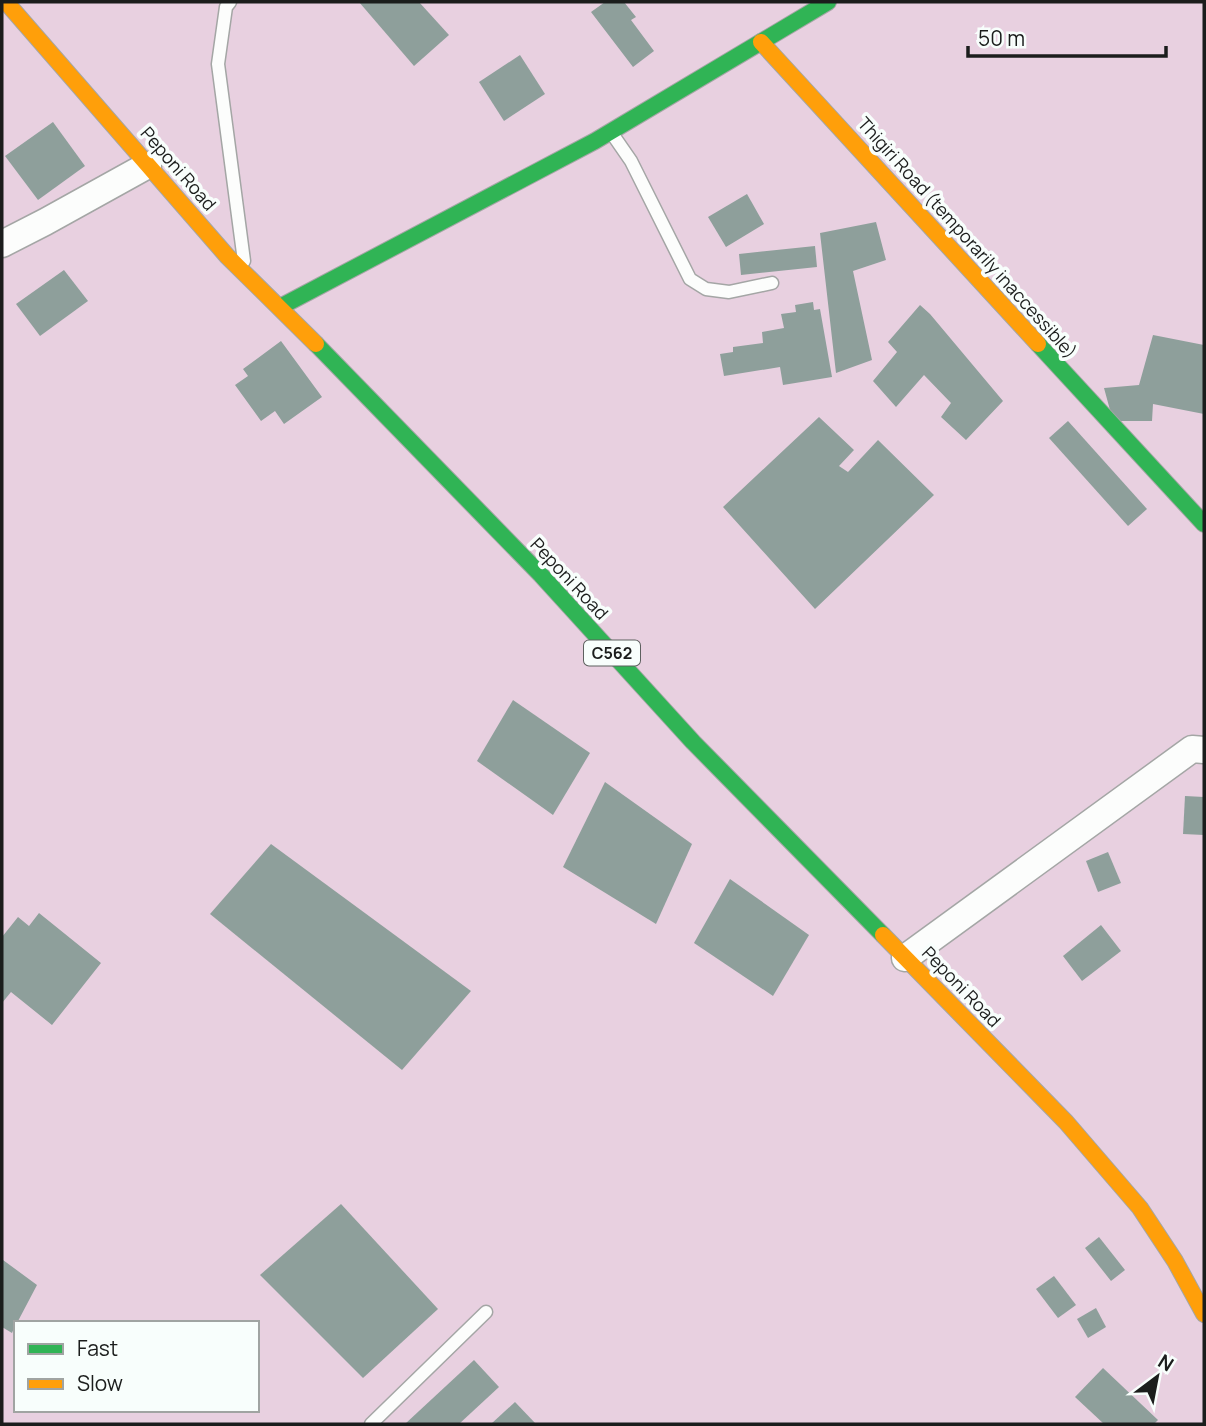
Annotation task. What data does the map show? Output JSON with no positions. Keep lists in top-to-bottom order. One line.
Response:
{"streets":{"main road":["Peponi Road","Thigiri Road (temporarily inaccessible)","C562"]},"legend":["Fast","Slow"],"scale_bar":"50 m","north":"top right"}
